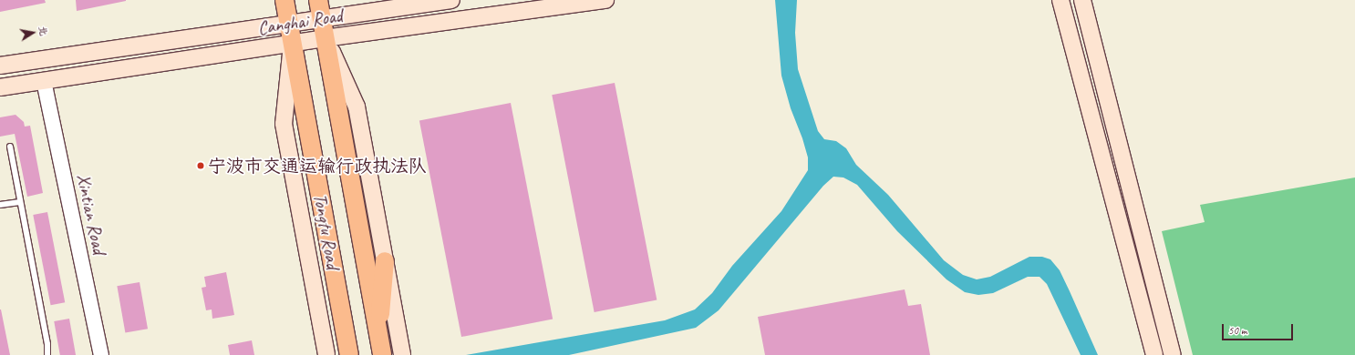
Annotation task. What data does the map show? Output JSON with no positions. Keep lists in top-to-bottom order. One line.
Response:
{"streets":{"main road":["Canghai Road","Tongtu Road"],"street":["Xintian Road"]},"crossings":[["Canghai Road","Xintian Road"],["Canghai Road","Tongtu Road"]],"places":["宁波市交通运输行政执法队"],"scale_bar":"50 m","north":"right"}
